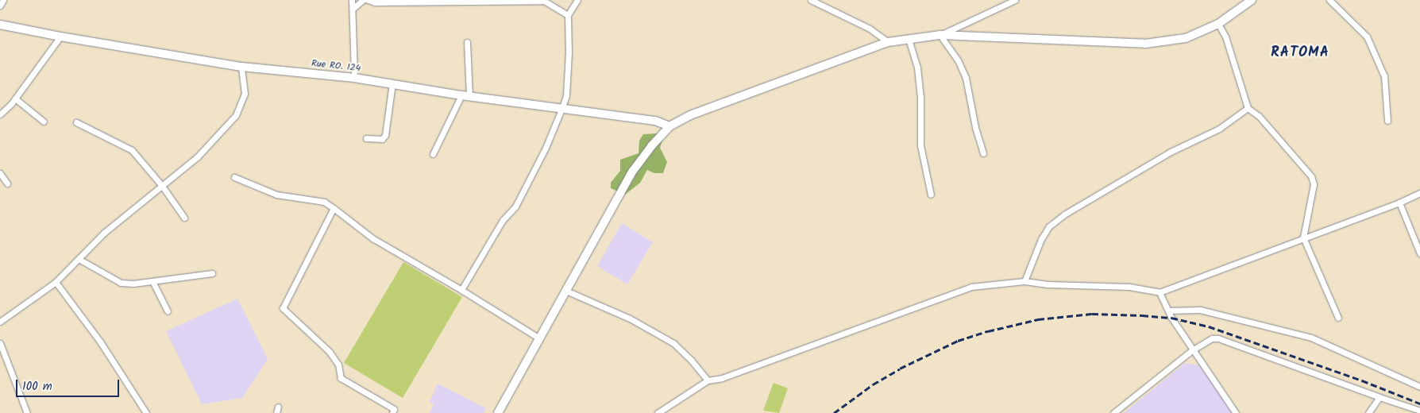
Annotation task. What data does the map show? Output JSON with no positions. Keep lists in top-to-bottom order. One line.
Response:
{"streets":{"main road":["Rue RO. 124"]},"districts":["RATOMA"],"scale_bar":"100 m"}
